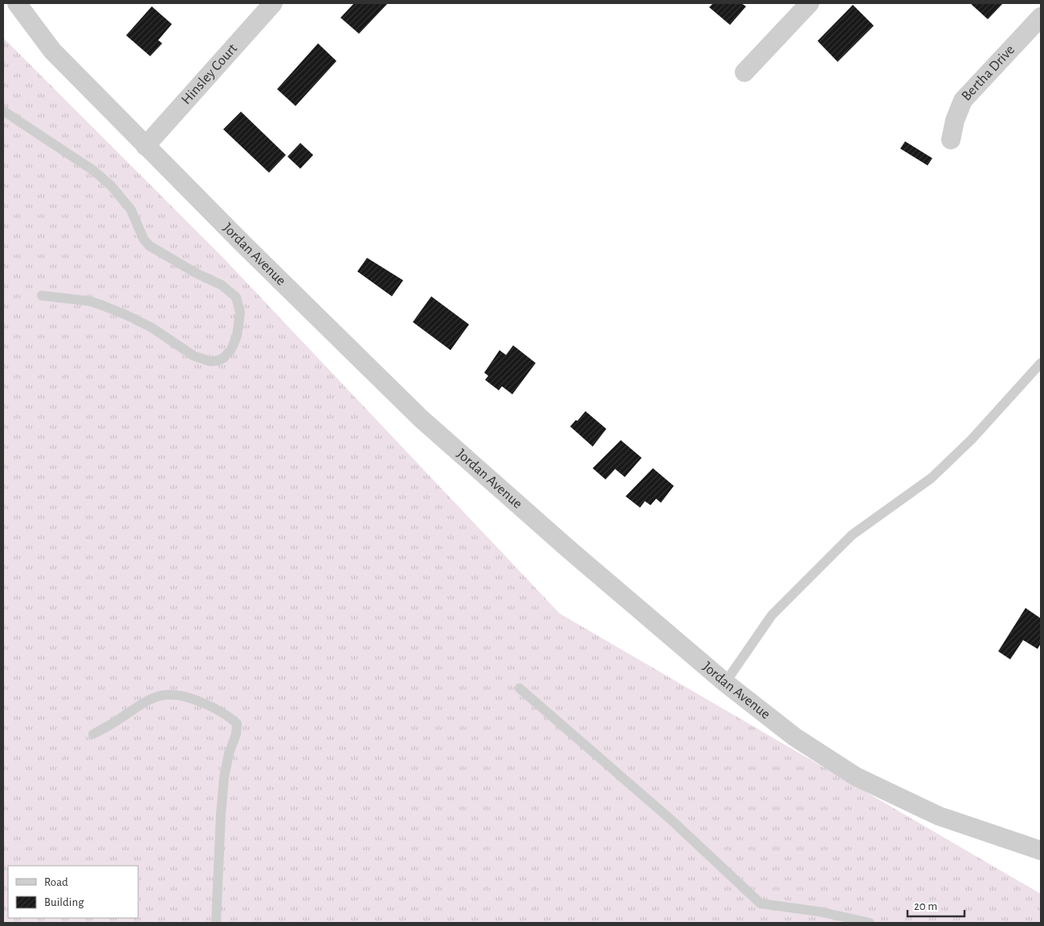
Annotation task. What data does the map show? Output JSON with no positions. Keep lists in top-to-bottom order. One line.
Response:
{"streets":{"street":["Bertha Drive","Hinsley Court","Jordan Avenue"]},"crossings":[["Hinsley Court","Jordan Avenue"]],"legend":["Road","Building"],"scale_bar":"20 m"}
